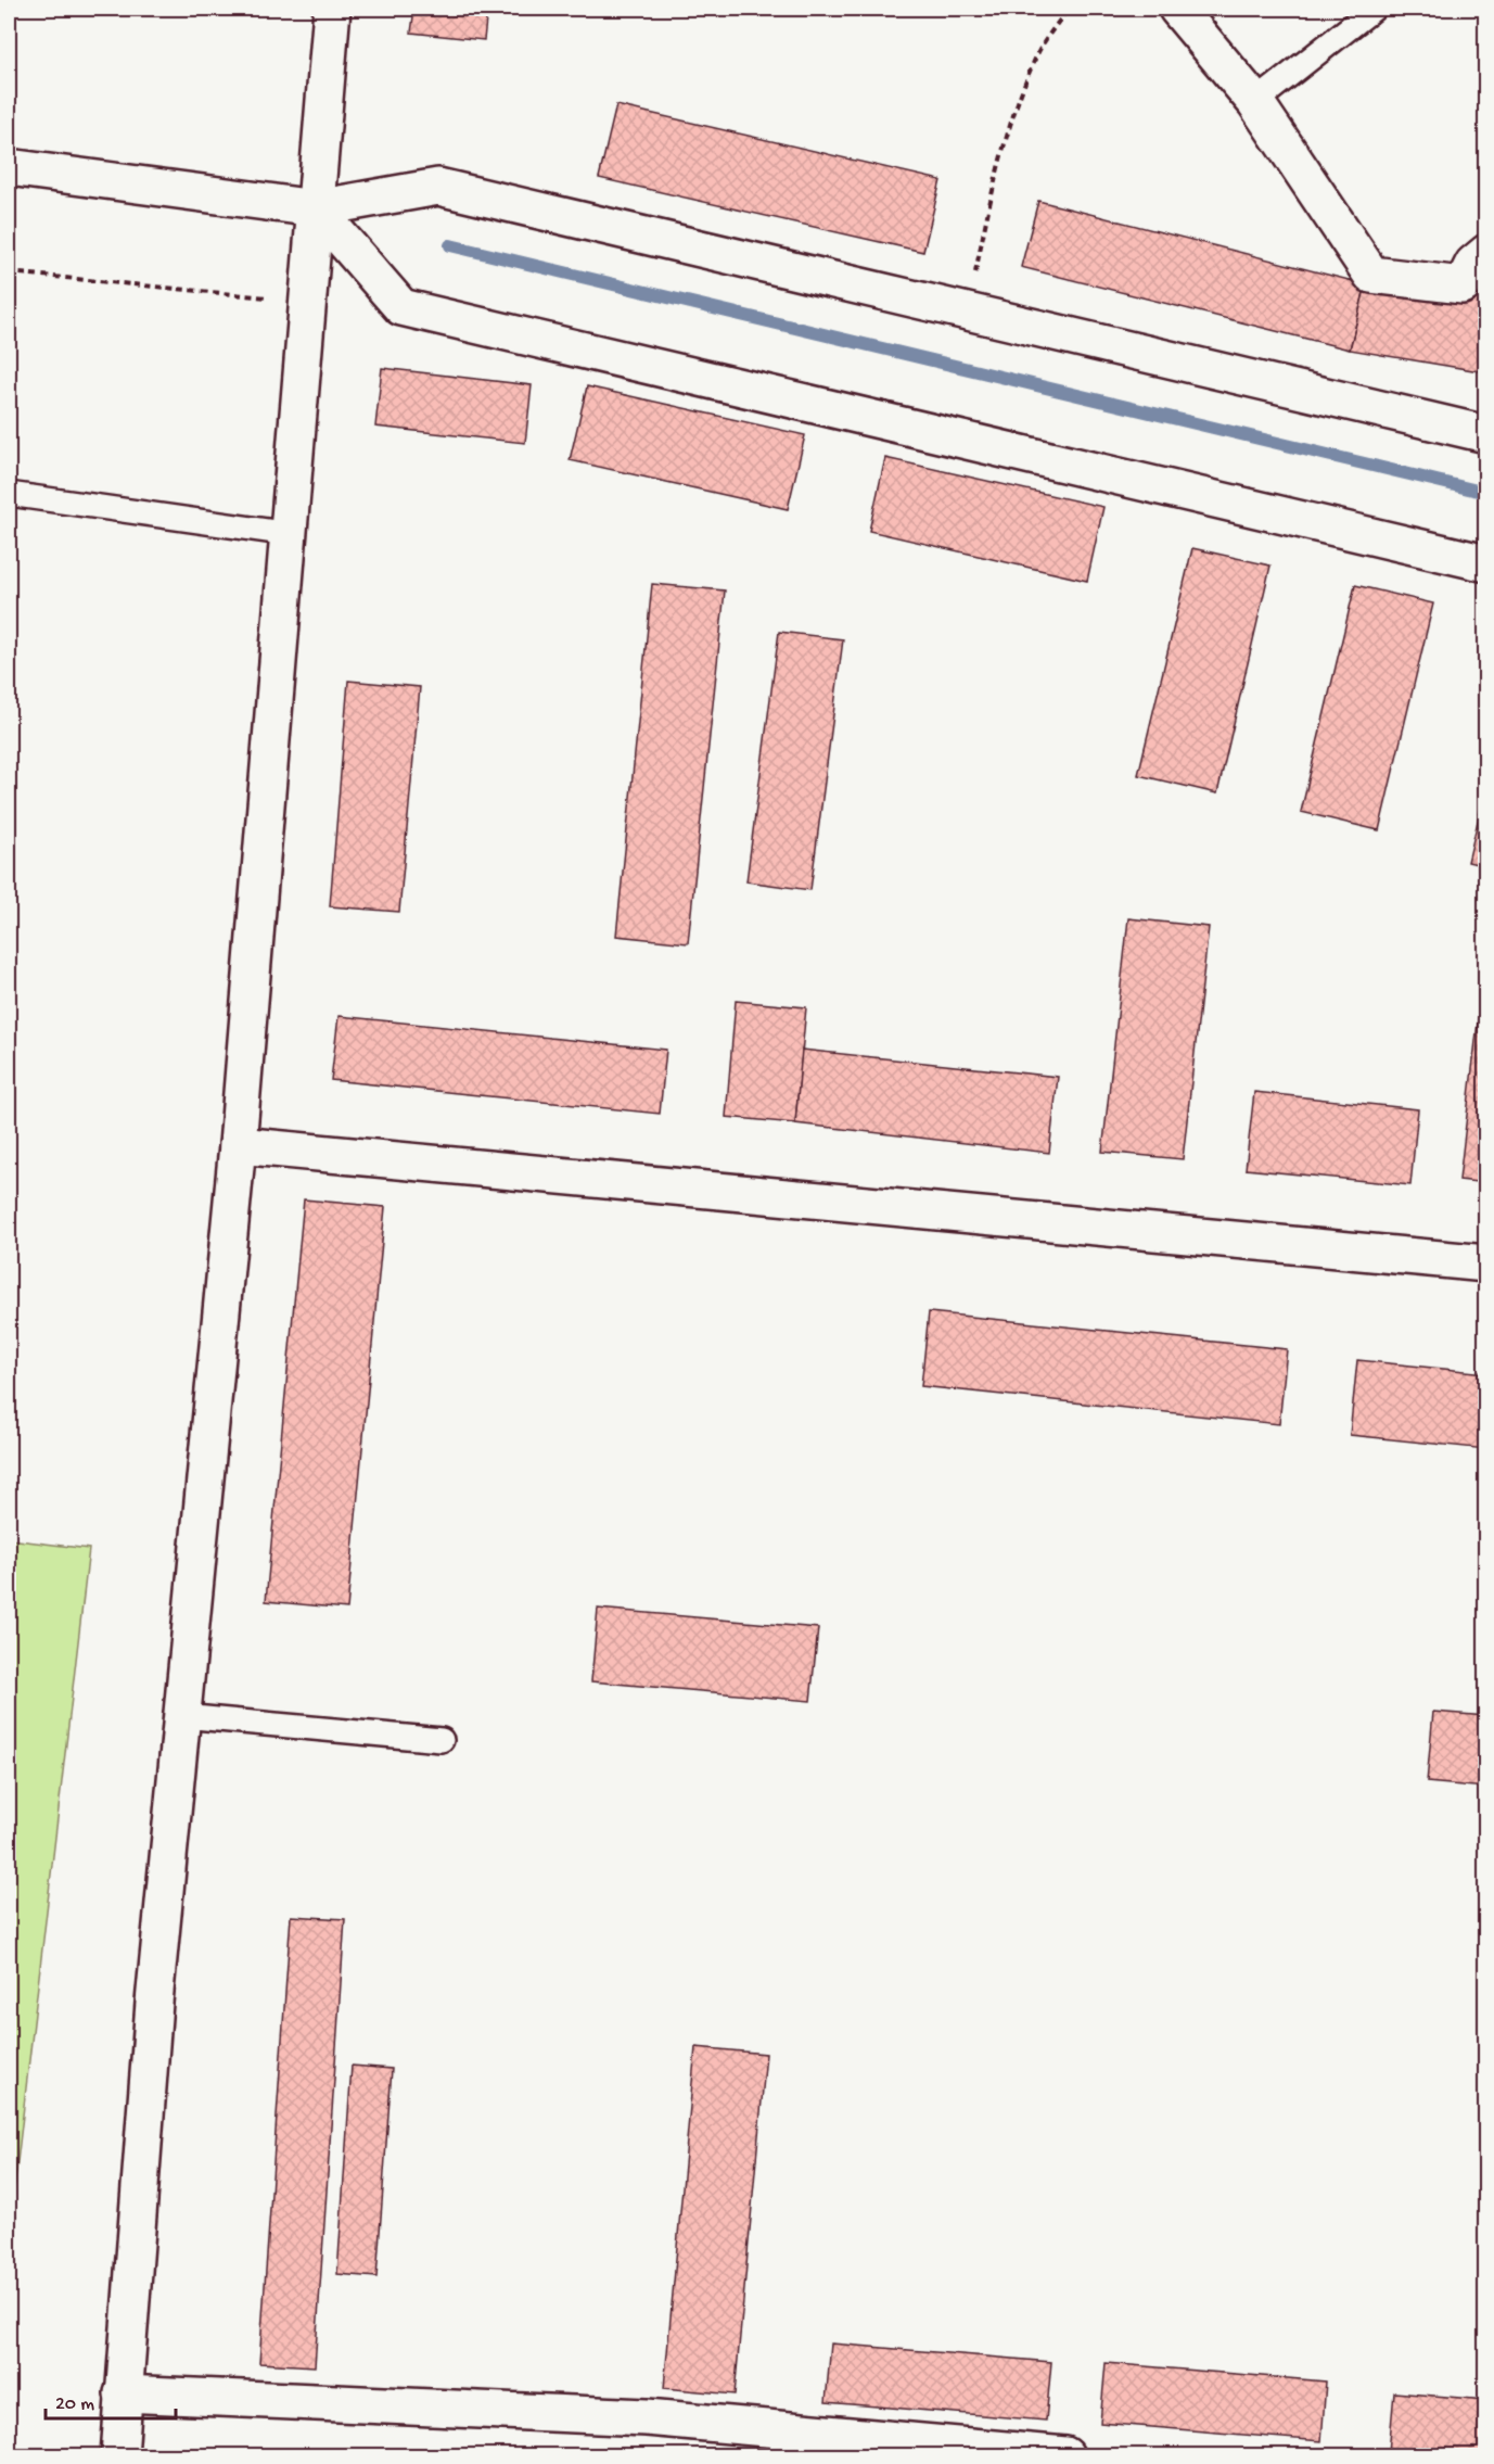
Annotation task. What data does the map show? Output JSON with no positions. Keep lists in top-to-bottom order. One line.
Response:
{"scale_bar":"20 m"}
